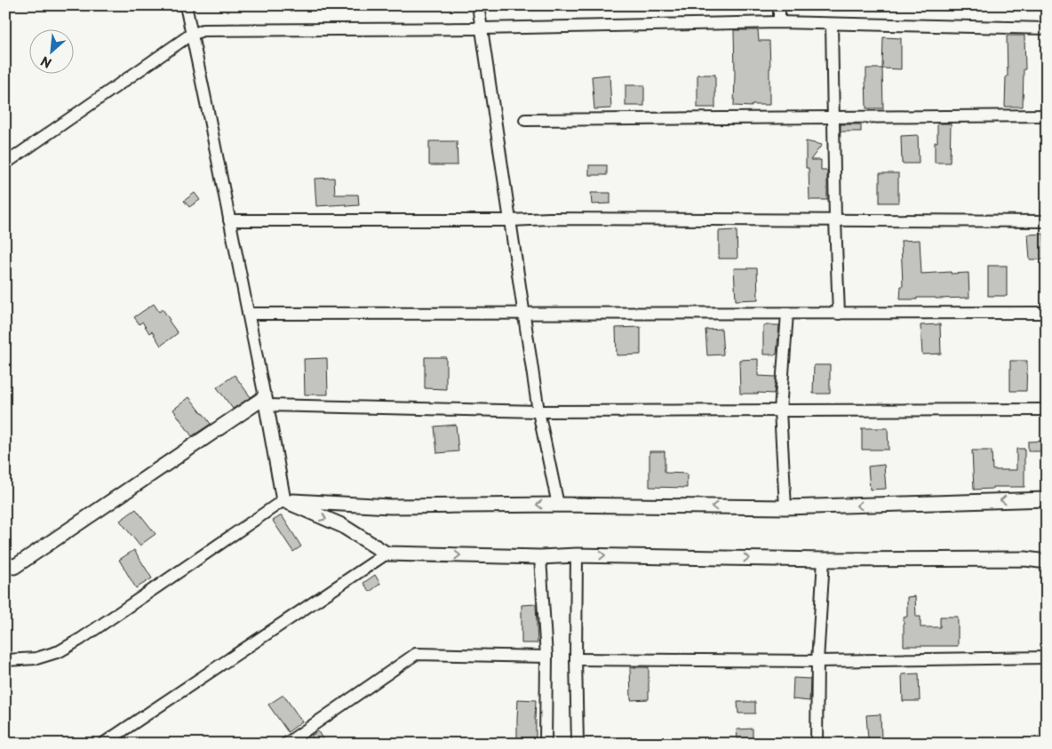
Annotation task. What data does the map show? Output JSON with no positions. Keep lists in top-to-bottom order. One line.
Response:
{"north":"bottom left"}
